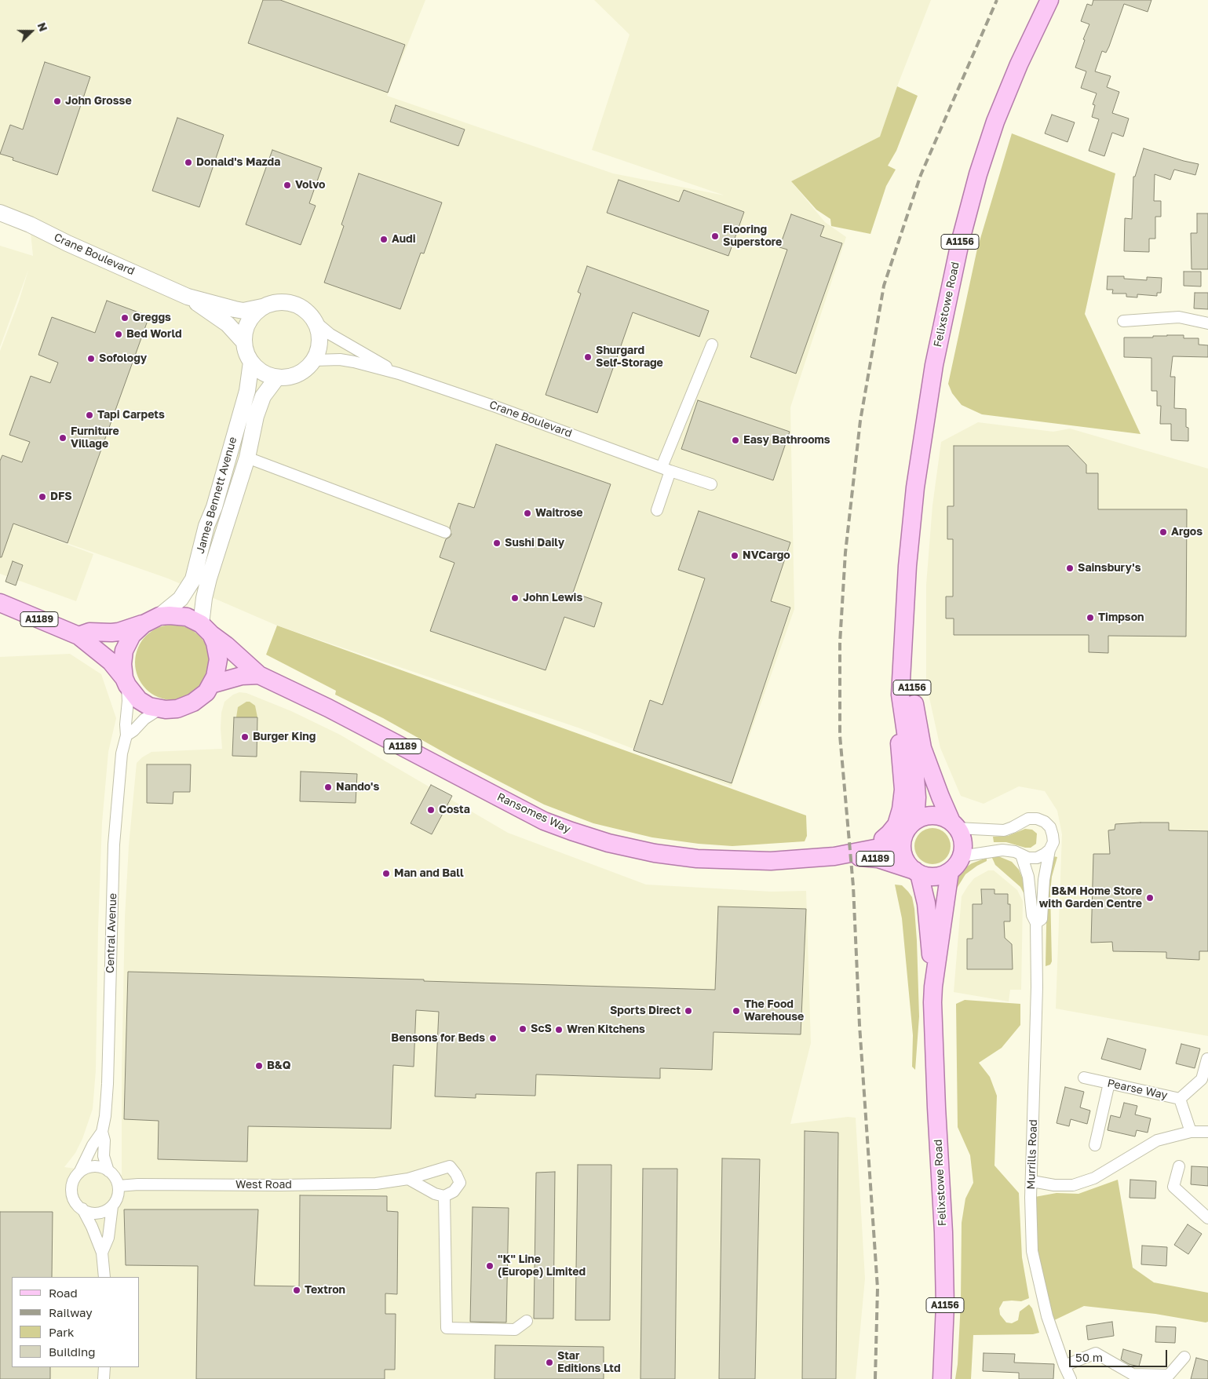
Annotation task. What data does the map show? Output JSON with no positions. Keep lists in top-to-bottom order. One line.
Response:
{"streets":{"main road":["A1156","Felixstowe Road","A1189","Ransomes Way"],"street":["Crane Boulevard","James Bennett Avenue","Central Avenue","Pearse Way","Murrills Road","West Road"]},"crossings":[["Crane Boulevard","James Bennett Avenue"],["Felixstowe Road","Ransomes Way"],["Felixstowe Road","Murrills Road"],["James Bennett Avenue","A1189"],["James Bennett Avenue","Ransomes Way"],["James Bennett Avenue","Central Avenue"],["A1189","Ransomes Way"],["A1189","Central Avenue"],["Ransomes Way","Central Avenue"],["Ransomes Way","Murrills Road"],["Central Avenue","West Road"]],"places":["John Grosse","Donald's Mazda","Volvo","Flooring Superstore","Audi","Greggs","Bed World","Shurgard Self-Storage","Sofology","Tapi Carpets","Furniture Village","Easy Bathrooms","DFS","Waitrose","Argos","Sushi Daily","NVCargo","Sainsbury's","John Lewis","Timpson","Burger King","Nando's","Costa","Man and Ball","B&M Home Store with Garden Centre","Sports Direct","The Food Warehouse","ScS","Wren Kitchens","Bensons for Beds","B&Q","\"K\" Line (Europe) Limited","Textron","Star Editions Ltd"],"legend":["Road","Railway","Park","Building"],"scale_bar":"50 m","north":"right"}
